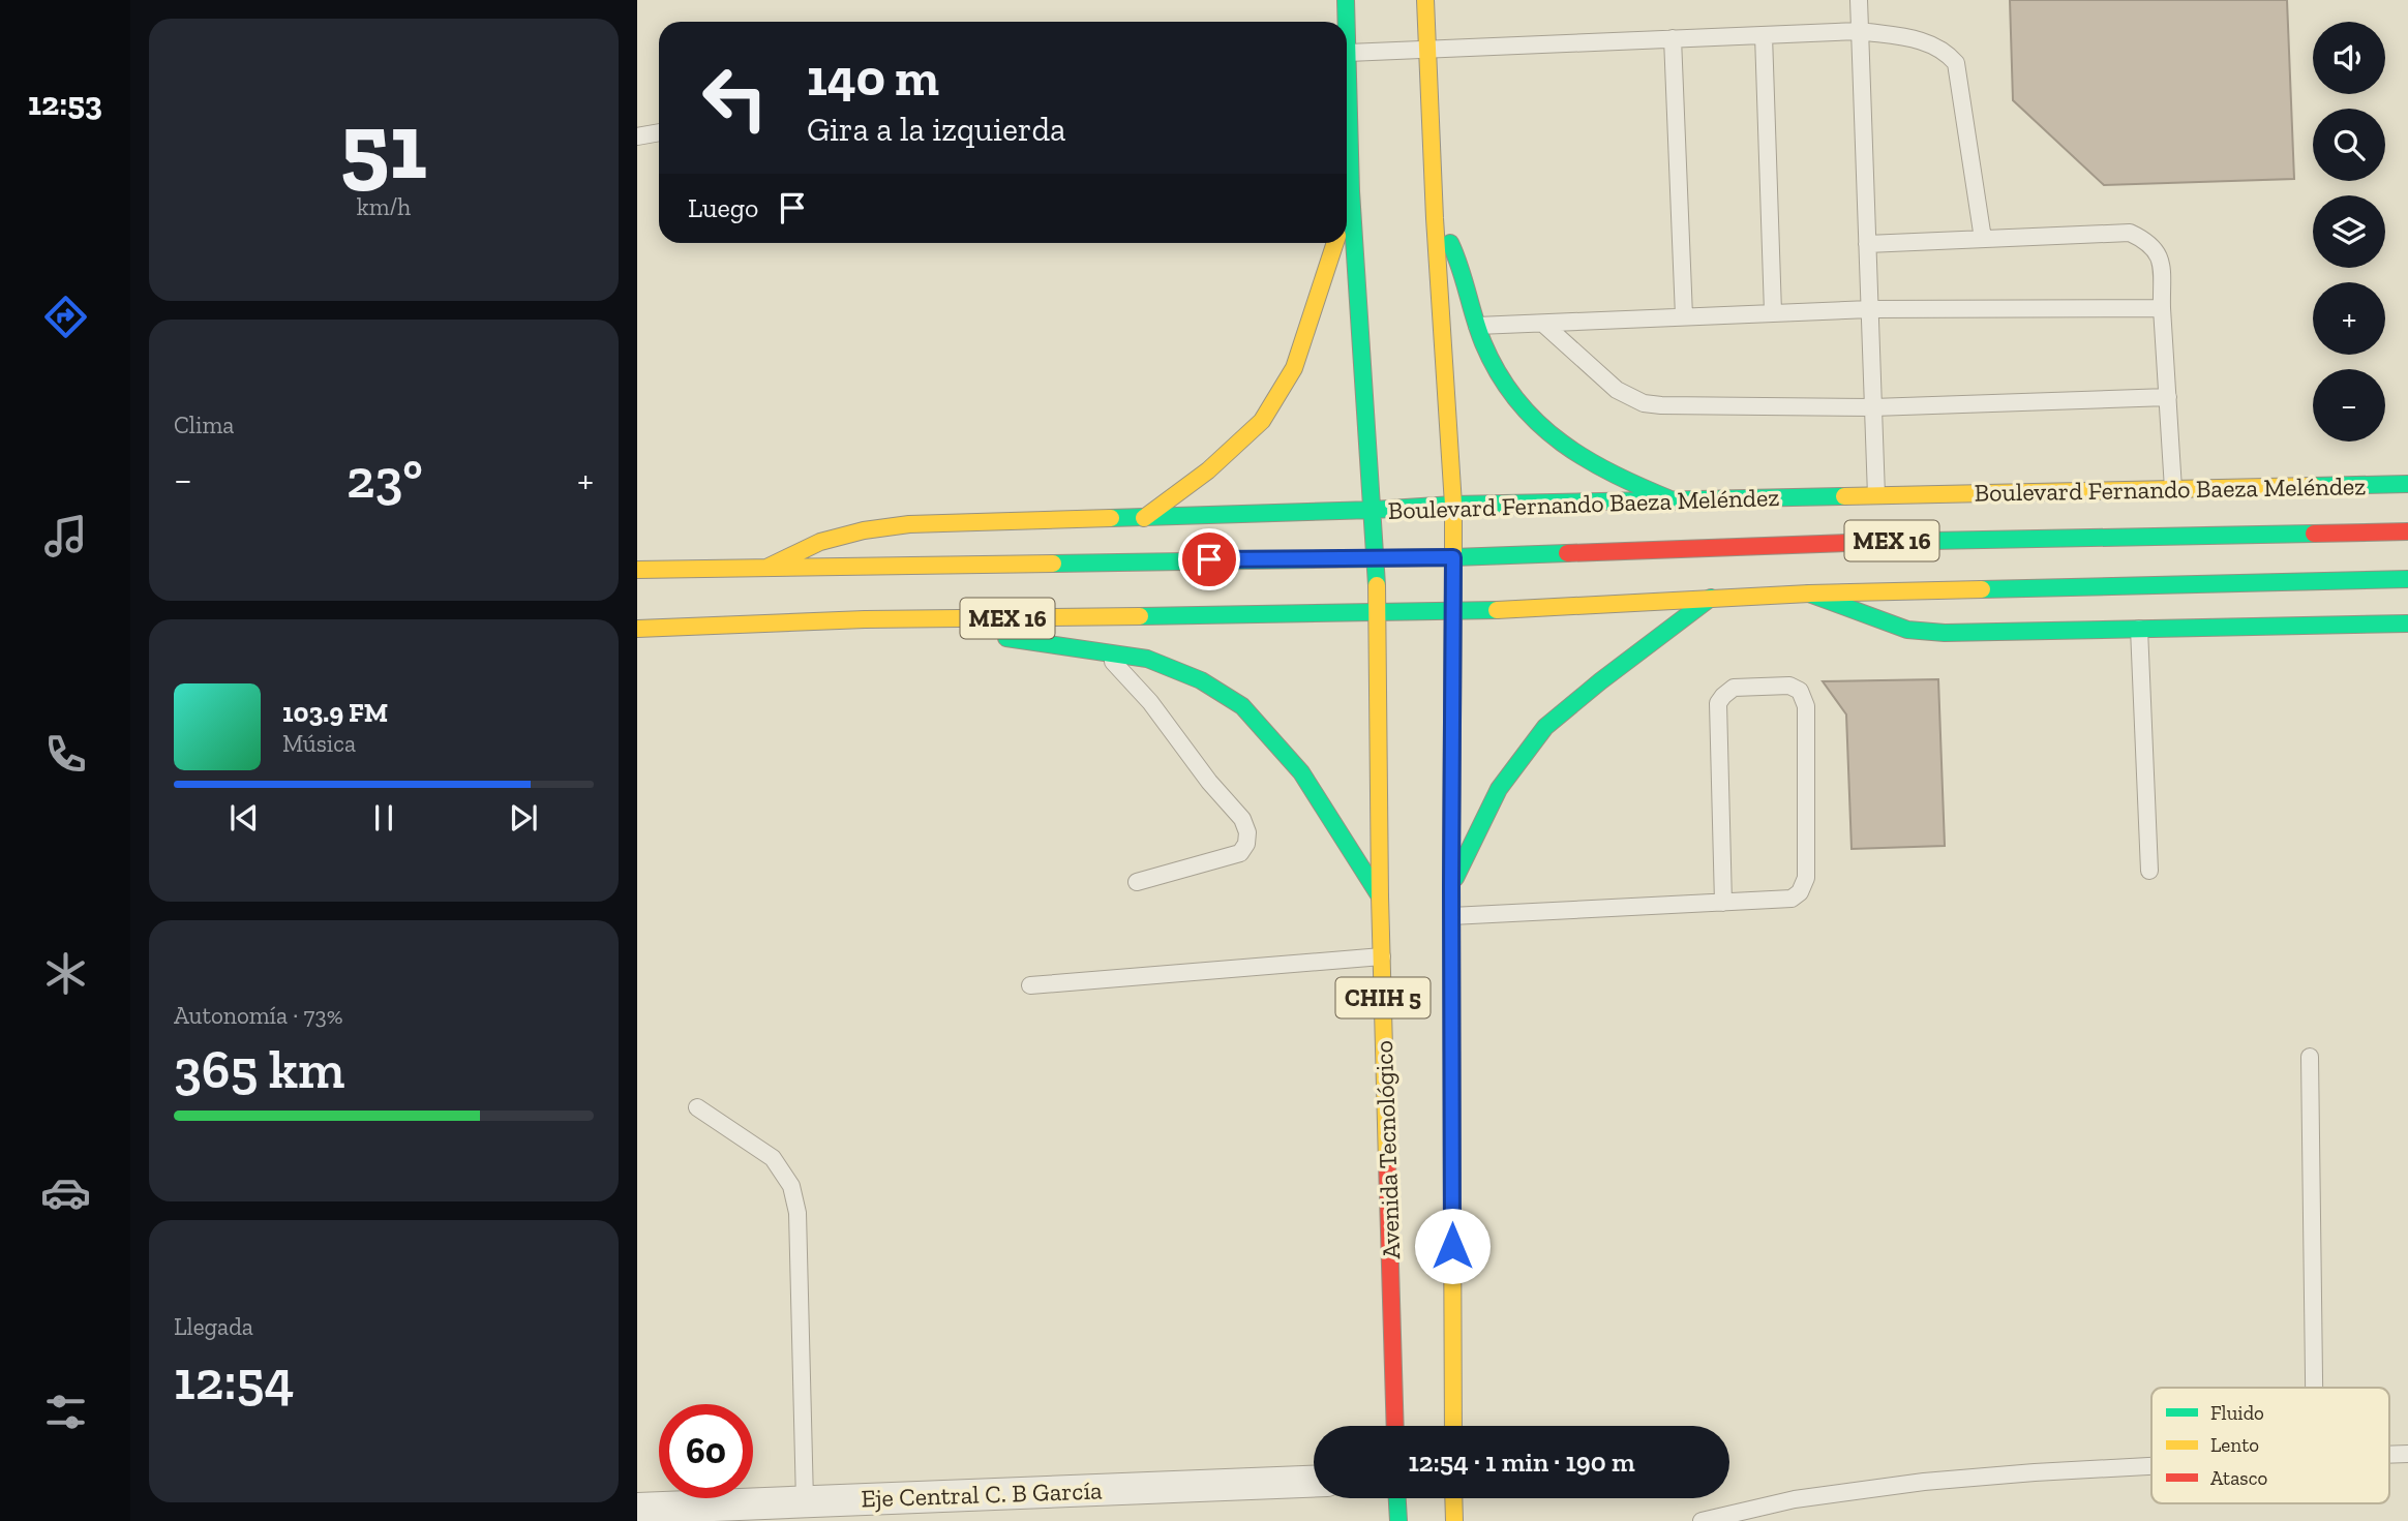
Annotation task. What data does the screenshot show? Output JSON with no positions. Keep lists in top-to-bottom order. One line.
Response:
{"streets":{"main road":["Boulevard Fernando Baeza Meléndez","MEX 16","CHIH 5","Avenida Tecnológico"],"street":["Eje Central C. B García"]},"crossings":[["Boulevard Fernando Baeza Meléndez","CHIH 5"],["Boulevard Fernando Baeza Meléndez","Avenida Tecnológico"],["MEX 16","CHIH 5"],["MEX 16","Avenida Tecnológico"]],"legend":["Fluido","Lento","Atasco"],"page":{"tabs":"12:53","tile":[["51","km/h"],"Clima",["Autonomía · 73%","365 km"],["Llegada","12:54"]],"map_buttons":["+","−"],"turn":["140 m","Gira a la izquierda"],"then":"Luego","heat":["−","23°","+"],"song":["103.9 FM","Música"],"limit":"60","trip":"12:54 · 1 min · 190 m"}}
